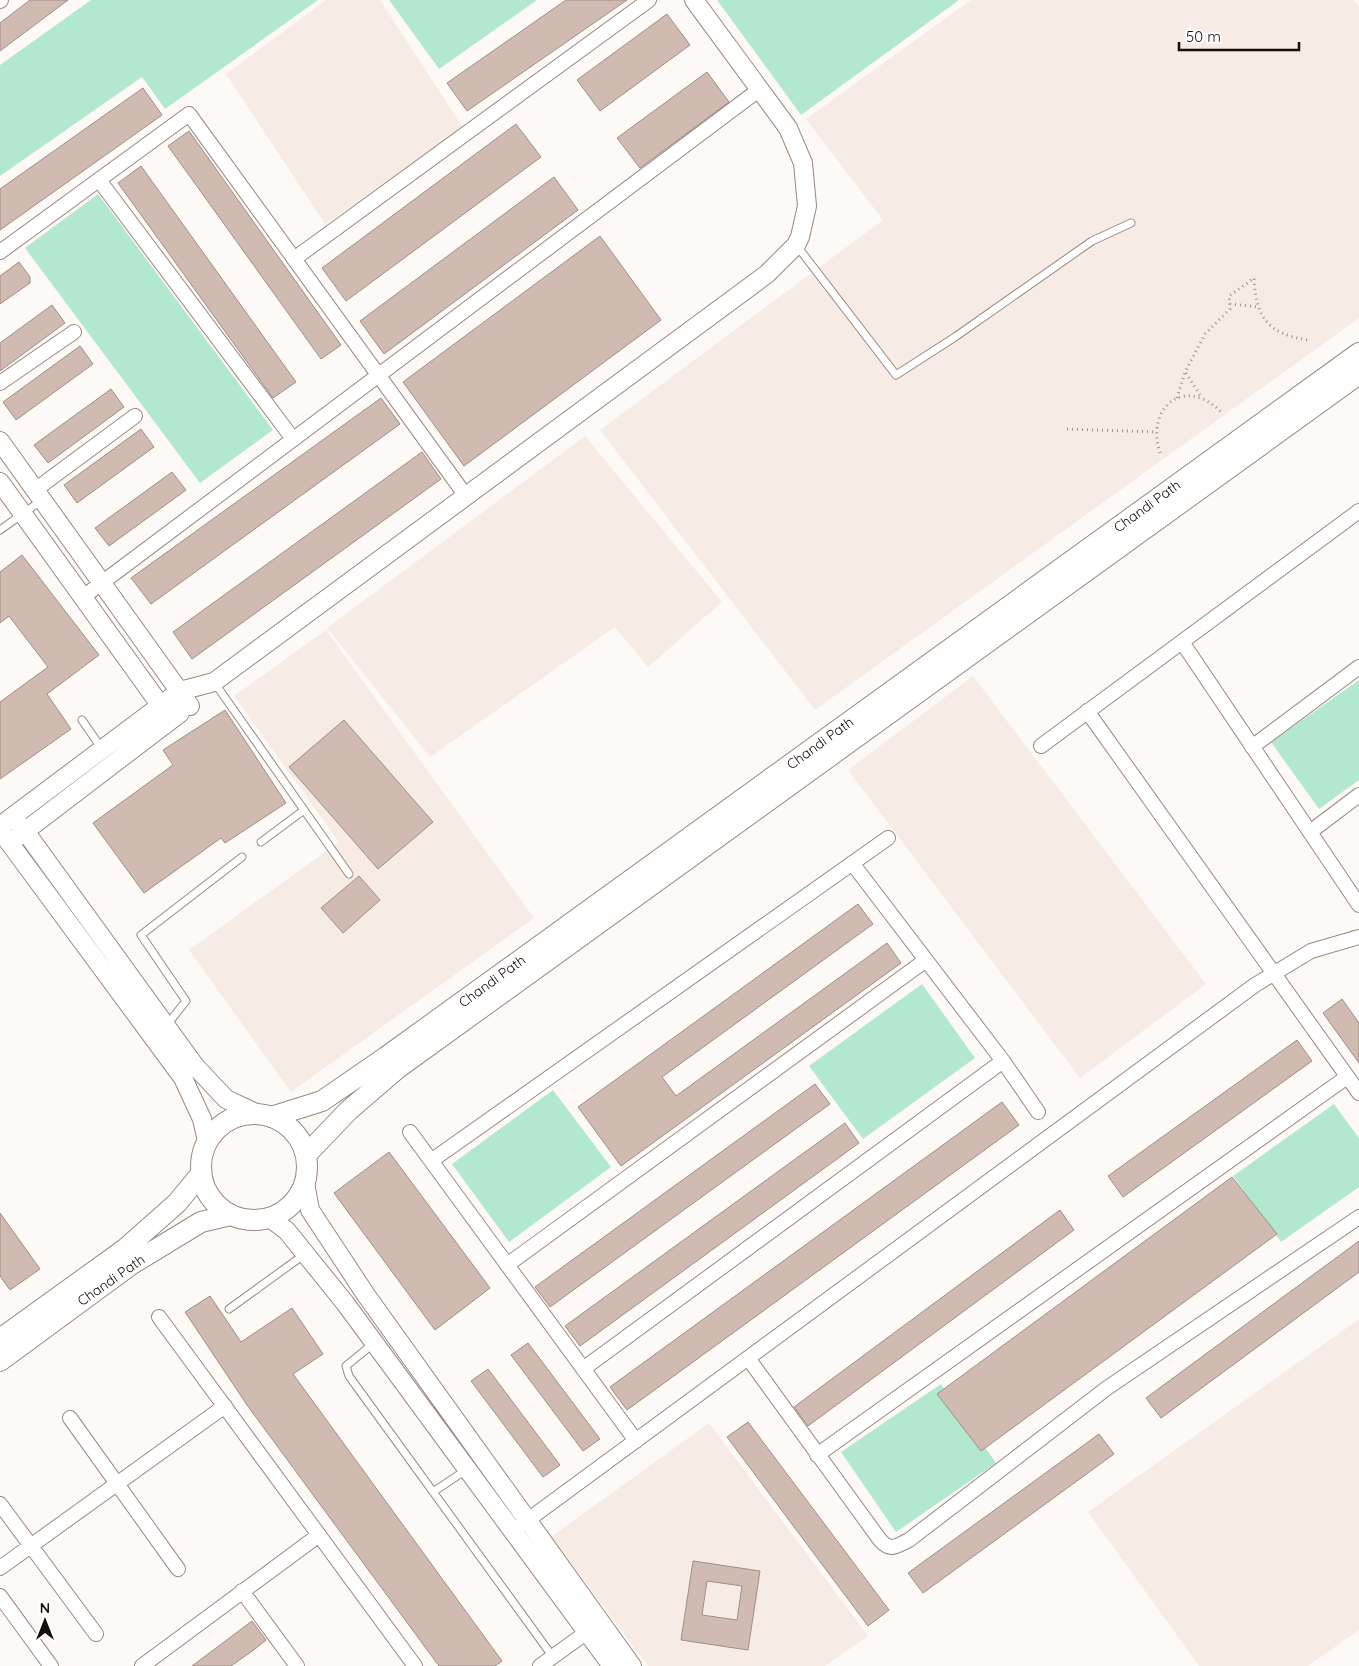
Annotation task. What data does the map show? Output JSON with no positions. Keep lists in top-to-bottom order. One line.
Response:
{"streets":{"main road":["Chandi Path"]},"scale_bar":"50 m","north":"top"}
